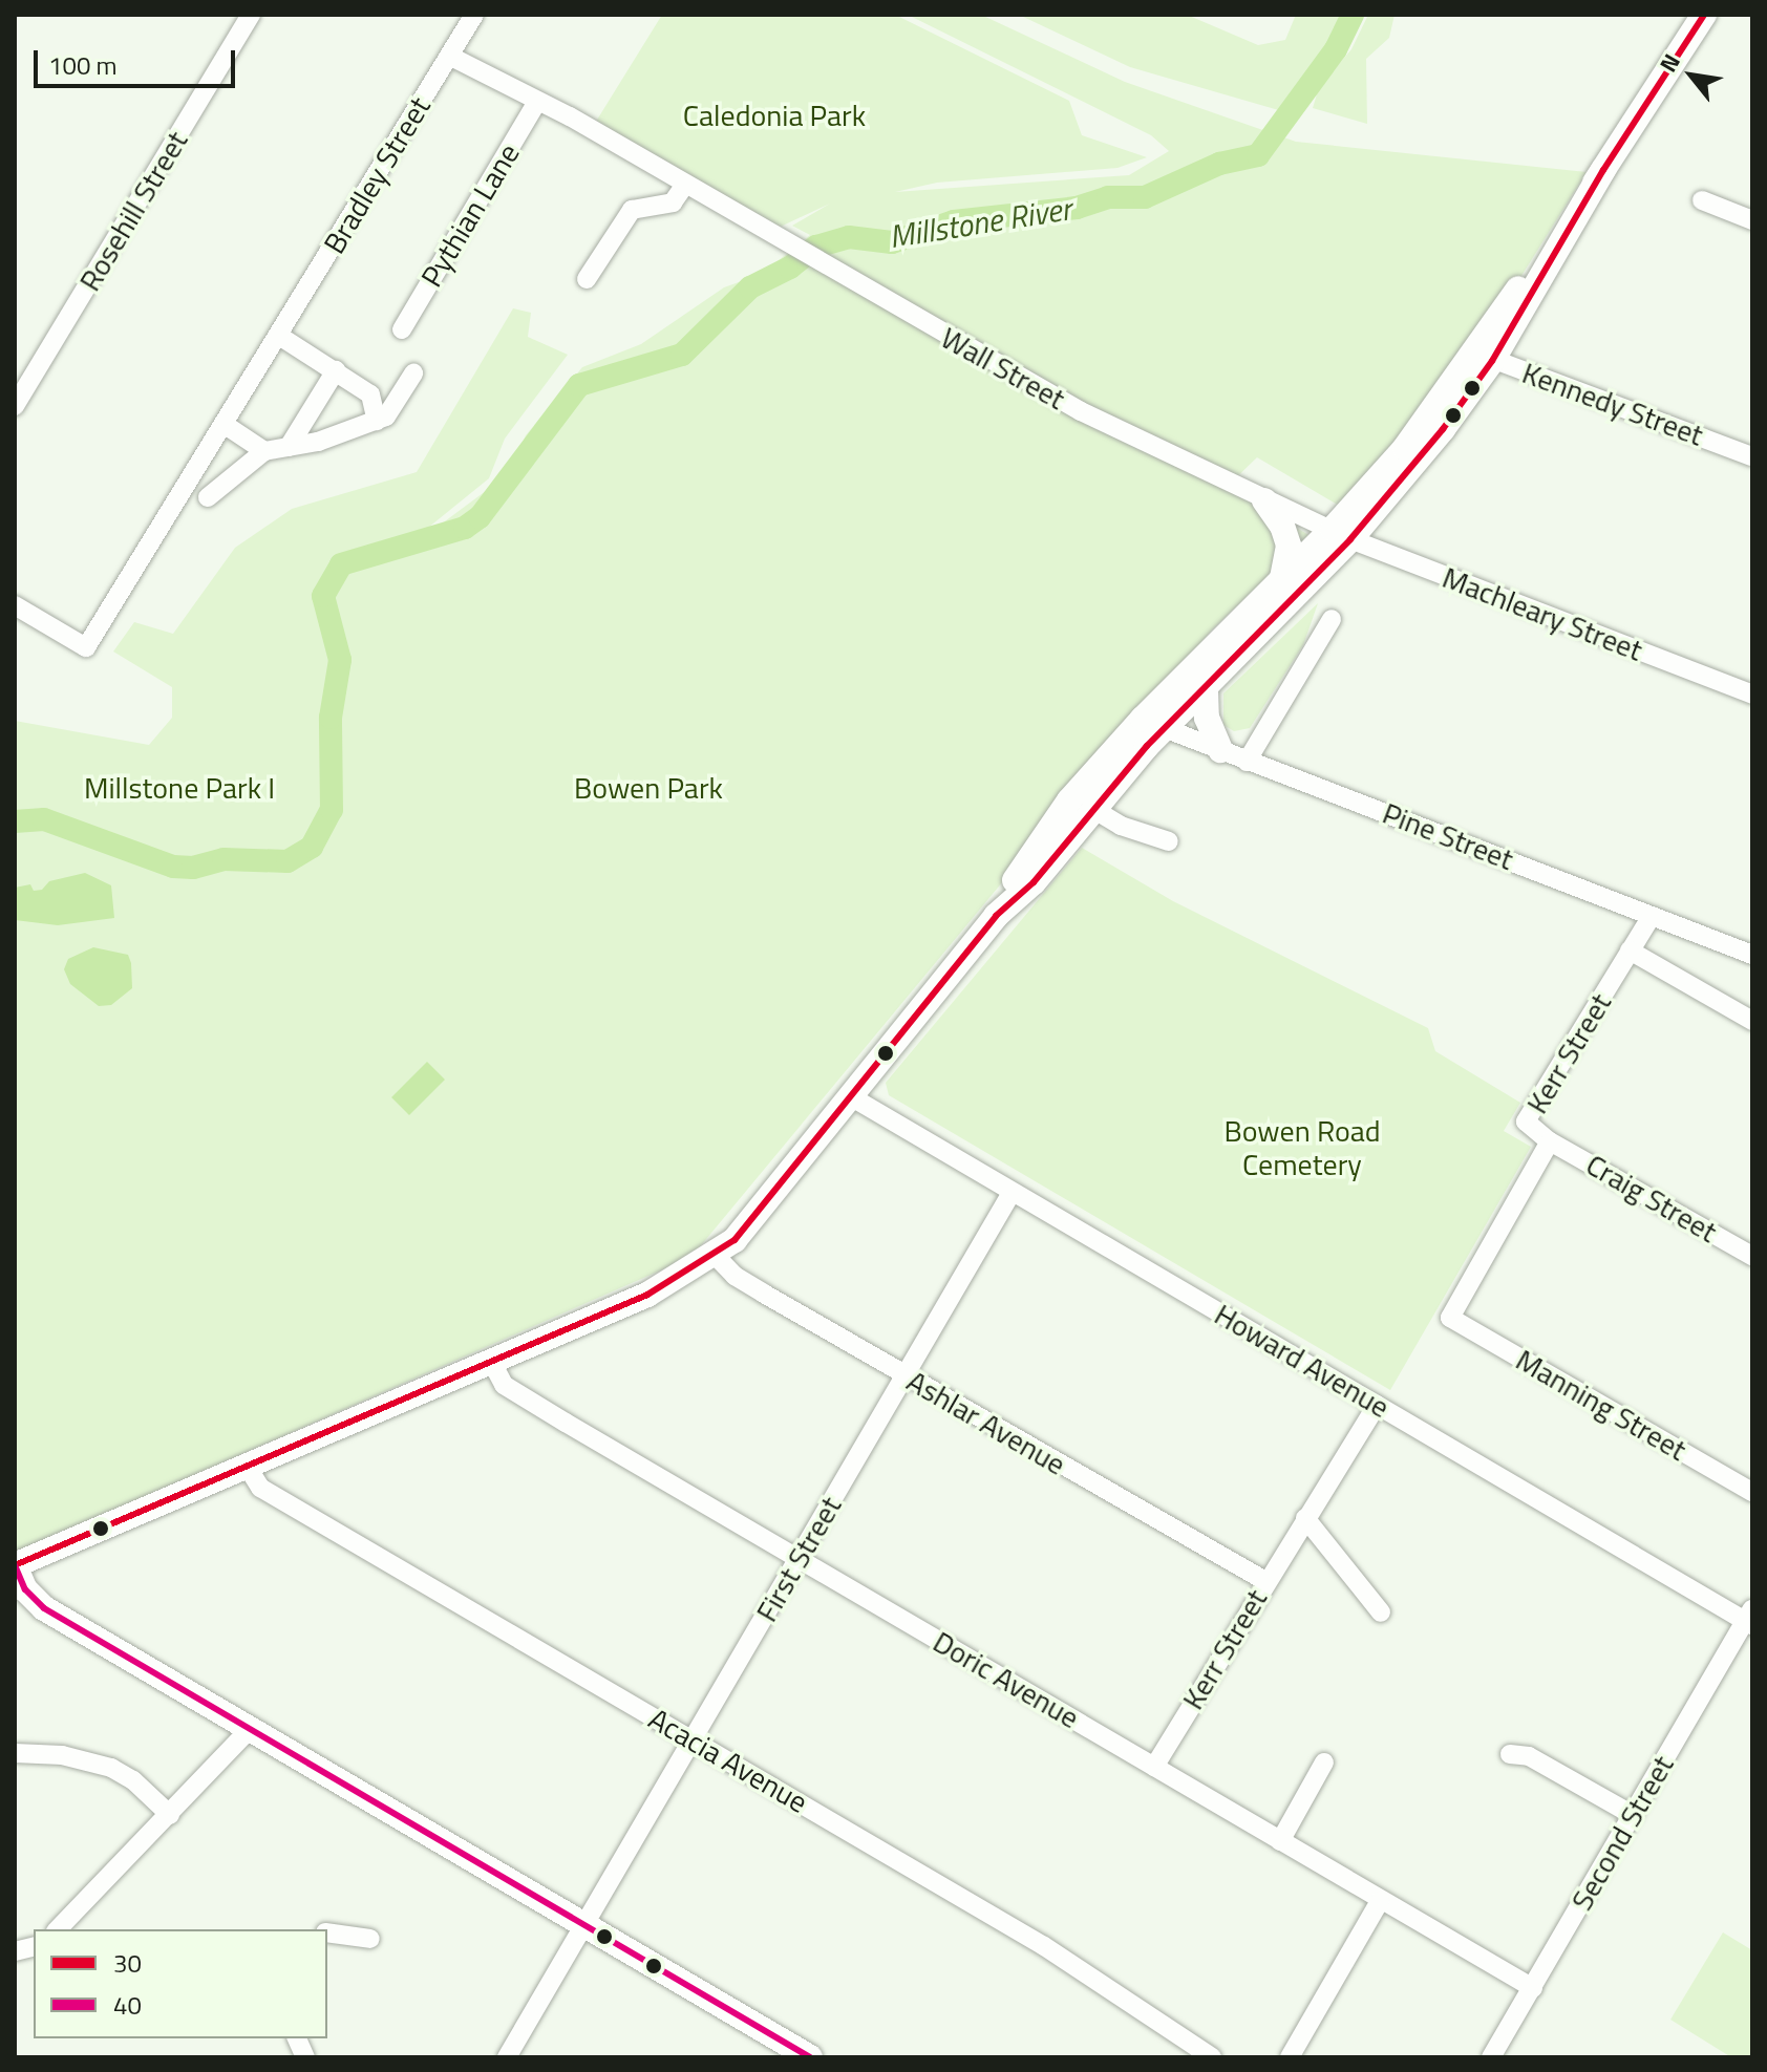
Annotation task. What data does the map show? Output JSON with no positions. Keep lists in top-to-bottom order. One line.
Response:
{"streets":{"street":["Bradley Street","Rosehill Street","Pythian Lane","Wall Street","Kennedy Street","Machleary Street","Pine Street","Kerr Street","Craig Street","Howard Avenue","Manning Street","Ashlar Avenue","First Street","Doric Avenue","Acacia Avenue","Second Street"]},"crossings":[["Bradley Street","Wall Street"],["Pythian Lane","Wall Street"],["Wall Street","Machleary Street"],["Pine Street","Kerr Street"],["Kerr Street","Craig Street"],["Kerr Street","Howard Avenue"],["Kerr Street","Manning Street"],["Kerr Street","Ashlar Avenue"],["Kerr Street","Doric Avenue"],["Howard Avenue","First Street"],["Howard Avenue","Second Street"],["Ashlar Avenue","First Street"],["First Street","Doric Avenue"],["First Street","Acacia Avenue"],["Doric Avenue","Second Street"]],"water":["Millstone River"],"parks":["Caledonia Park","Millstone Park I","Bowen Park","Bowen Road Cemetery"],"lines":["transit line 30","transit line 40"],"legend":["30","40"],"scale_bar":"100 m","north":"top left"}
